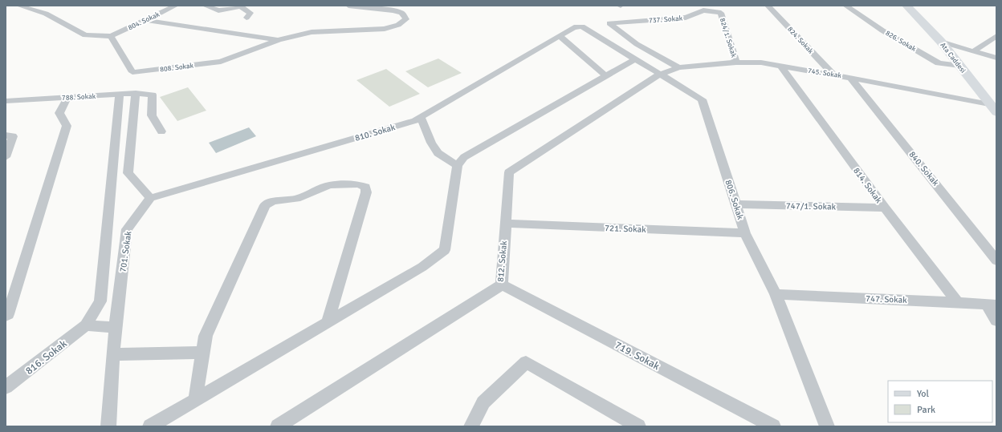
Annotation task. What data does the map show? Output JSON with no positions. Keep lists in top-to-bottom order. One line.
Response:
{"streets":{"main road":["Ata Caddesi"],"street":["737. Sokak","804. Sokak","824/1. Sokak","824. Sokak","826. Sokak","808. Sokak","745. Sokak","788. Sokak","810. Sokak","840. Sokak","814. Sokak","806. Sokak","747/1. Sokak","721. Sokak","701. Sokak","812. Sokak","747. Sokak","719. Sokak","816. Sokak"]},"crossings":[["737. Sokak","824/1. Sokak"],["737. Sokak","745. Sokak"],["804. Sokak","808. Sokak"],["824/1. Sokak","745. Sokak"],["824. Sokak","745. Sokak"],["826. Sokak","Ata Caddesi"],["Ata Caddesi","745. Sokak"],["745. Sokak","840. Sokak"],["745. Sokak","814. Sokak"],["745. Sokak","806. Sokak"],["745. Sokak","812. Sokak"],["810. Sokak","806. Sokak"],["810. Sokak","701. Sokak"],["814. Sokak","747/1. Sokak"],["814. Sokak","747. Sokak"],["806. Sokak","747/1. Sokak"],["806. Sokak","721. Sokak"],["806. Sokak","812. Sokak"],["806. Sokak","747. Sokak"],["721. Sokak","812. Sokak"],["812. Sokak","719. Sokak"]],"legend":["Yol","Park"]}
